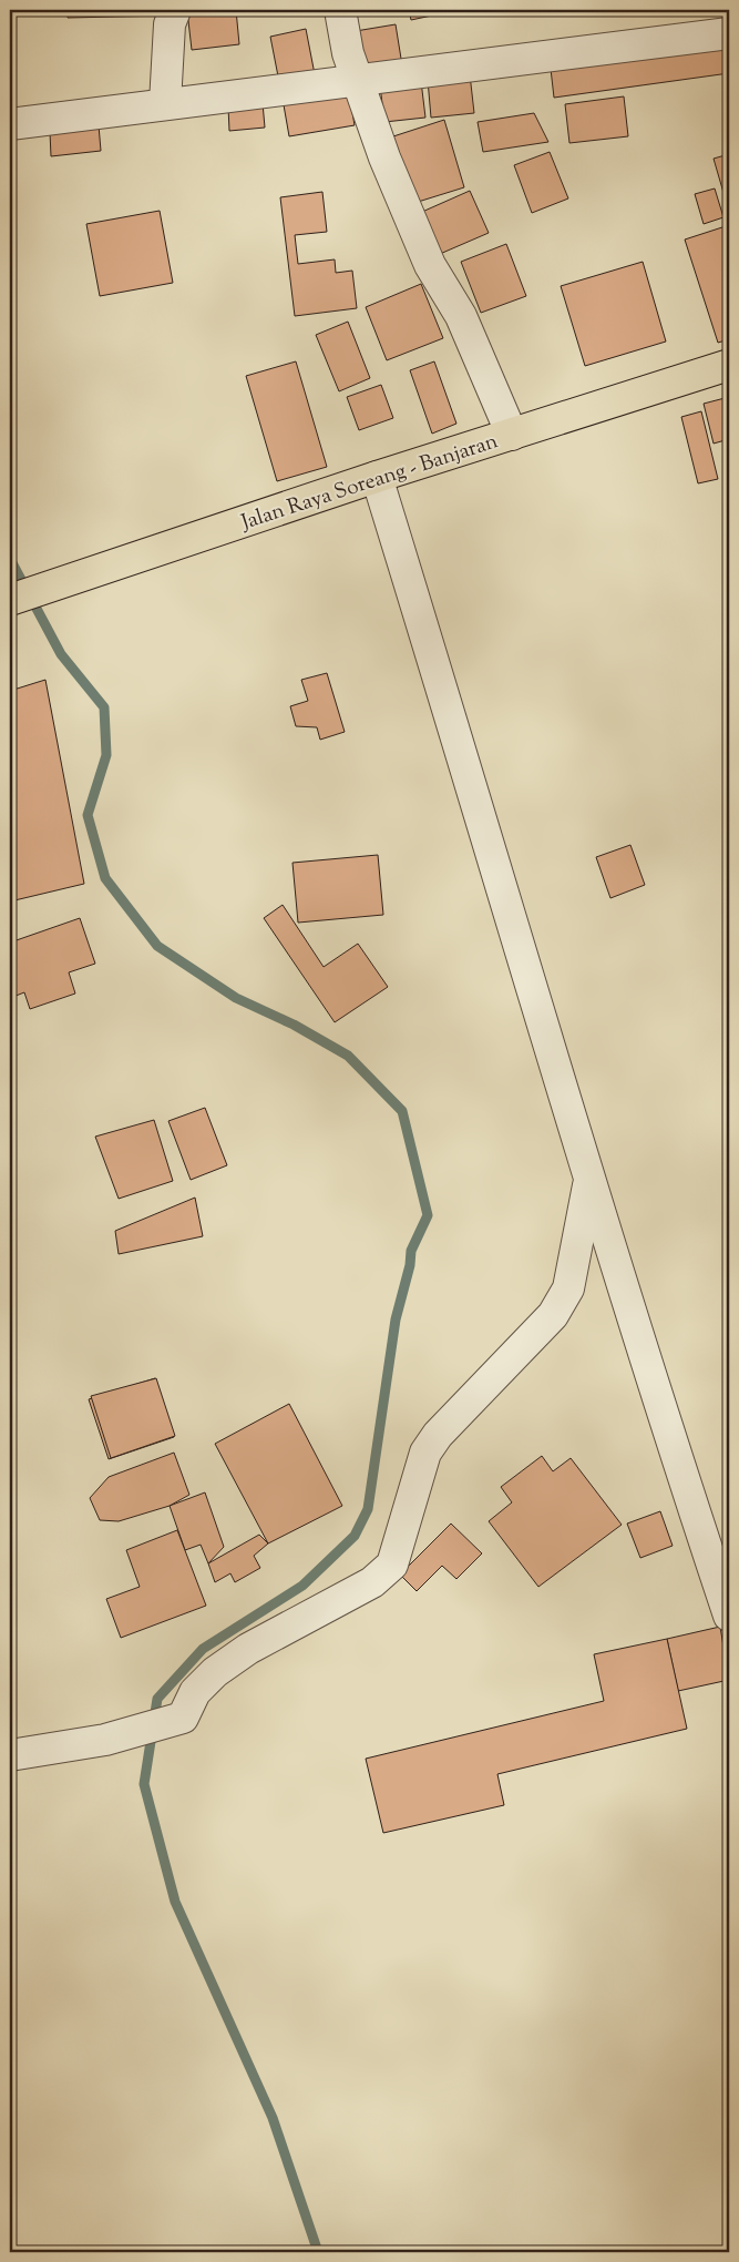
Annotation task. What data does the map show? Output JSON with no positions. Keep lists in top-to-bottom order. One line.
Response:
{"streets":{"main road":["Jalan Raya Soreang - Banjaran"]}}
